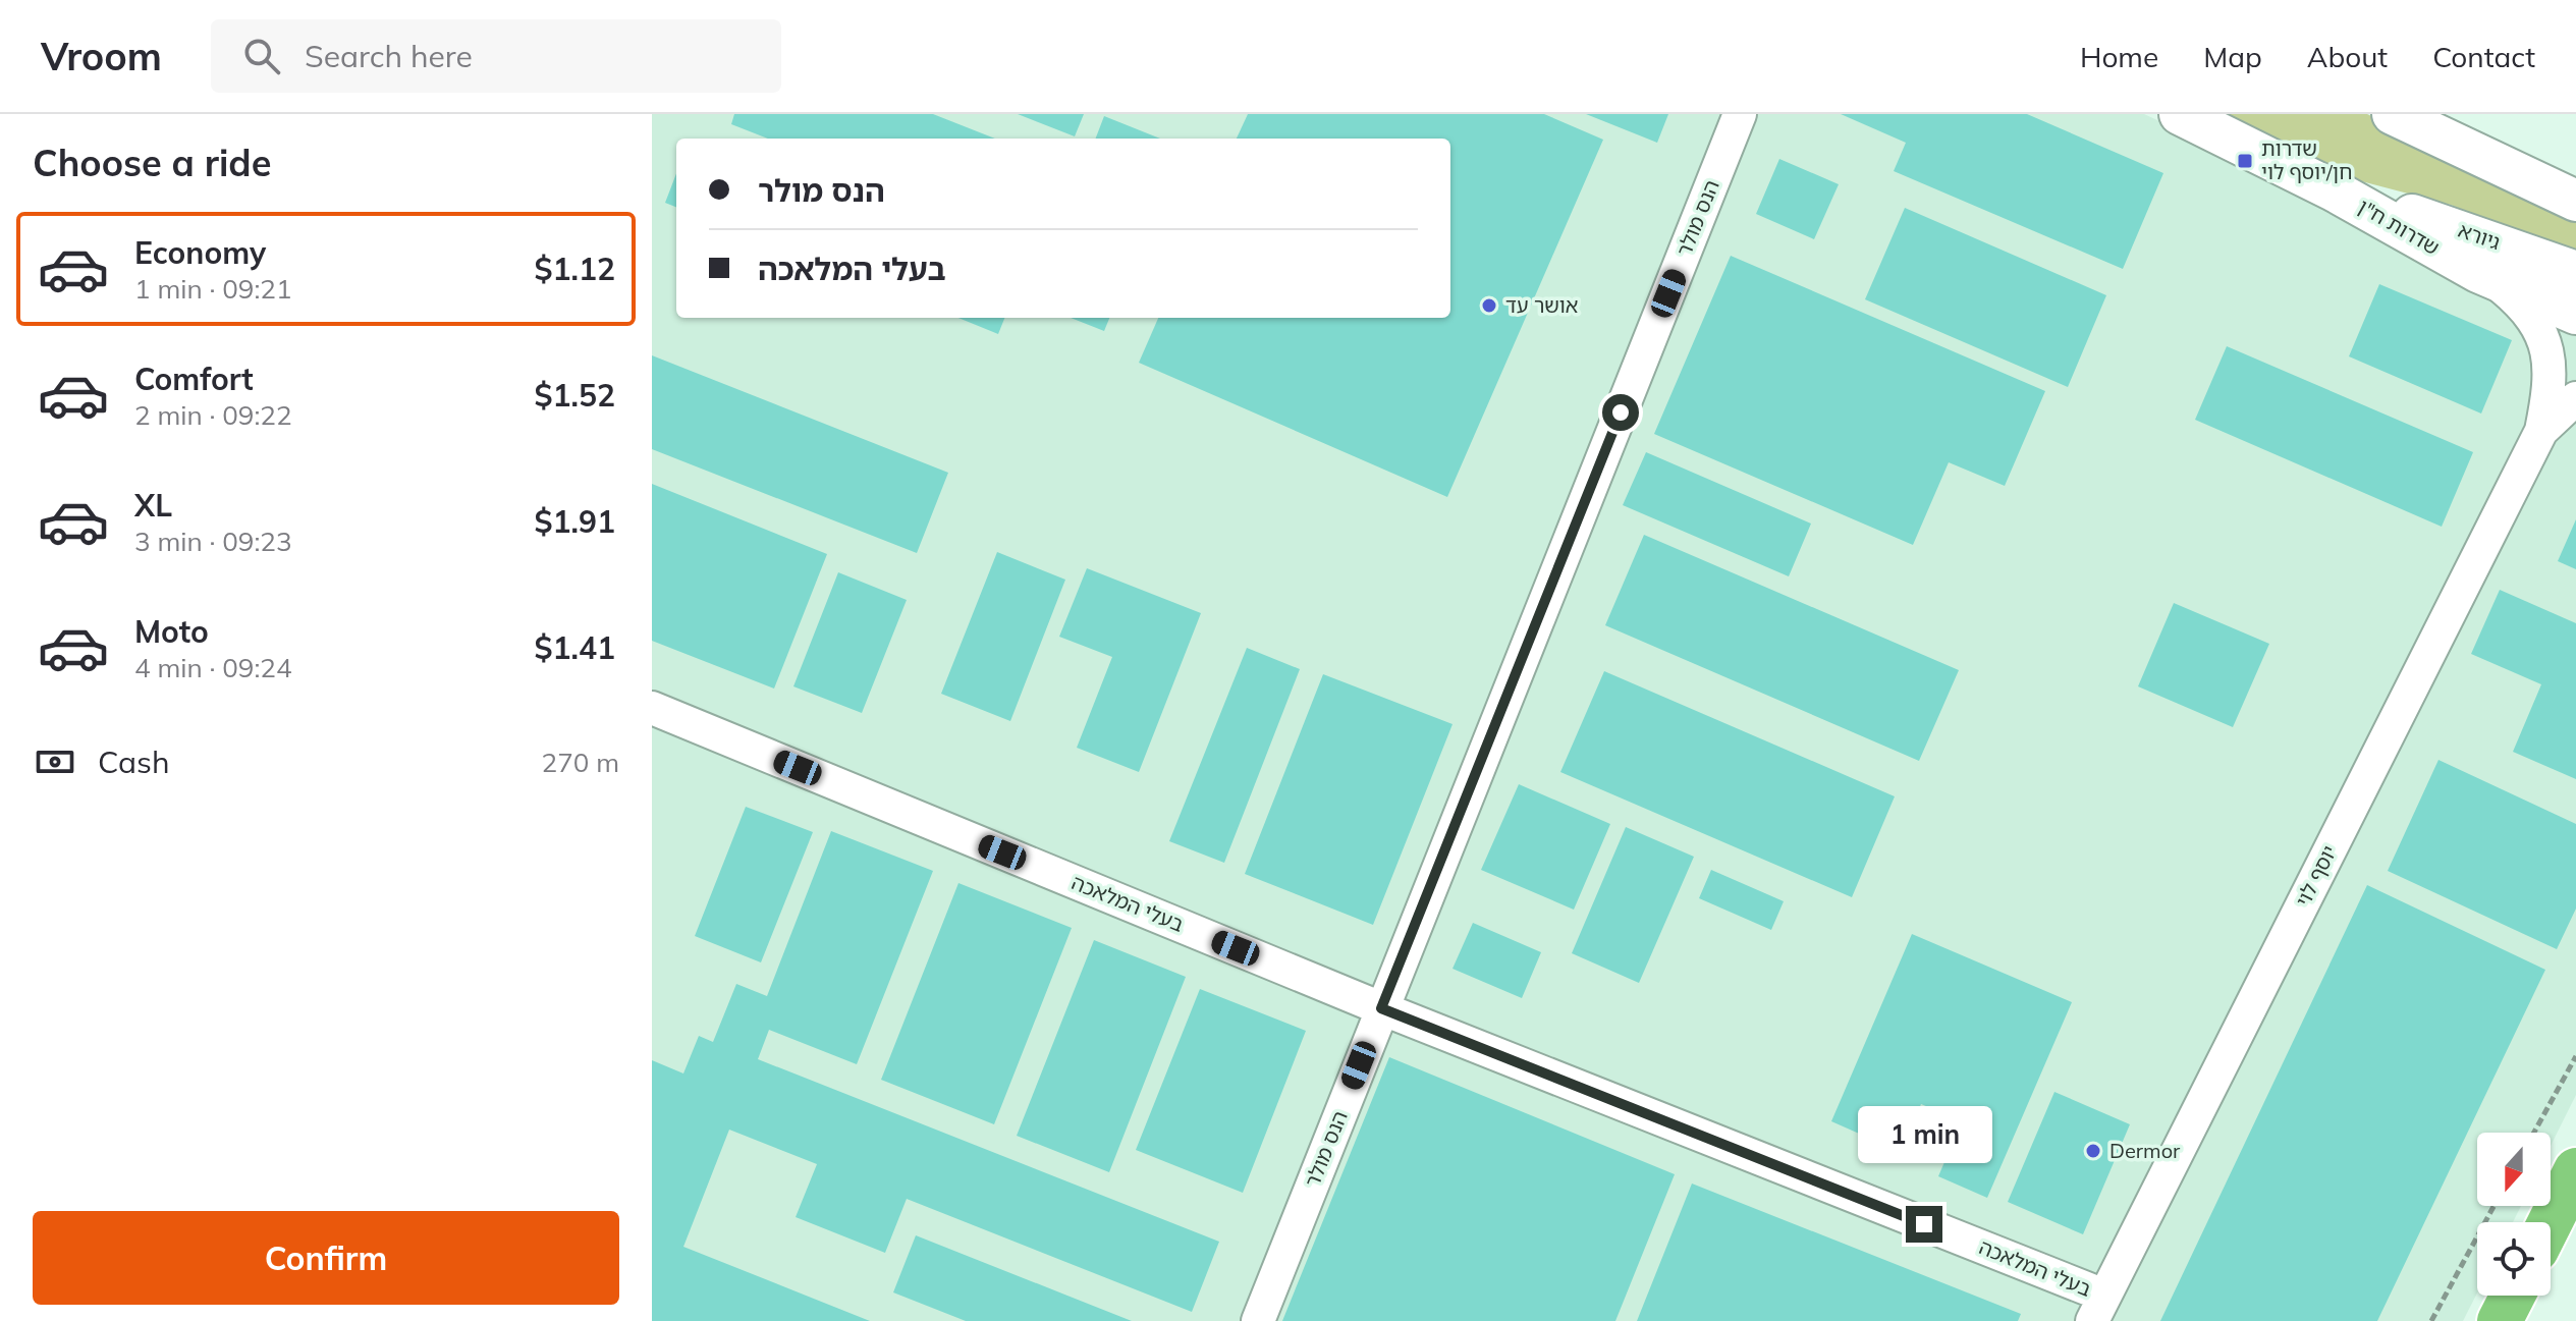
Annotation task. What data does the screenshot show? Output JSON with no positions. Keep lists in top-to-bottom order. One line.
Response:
{"streets":{"street":["הנס מולר","שדרות ח\"ן","גיורא","יוסף לוי","בעלי המלאכה"]},"crossings":[["הנס מולר","בעלי המלאכה"],["שדרות ח\"ן","גיורא"],["שדרות ח\"ן","יוסף לוי"],["יוסף לוי","בעלי המלאכה"]],"places":{"transit":["שדרות חן/יוסף לוי"],"other":["אושר עד","Dermor"]},"north":"bottom","page":{"header":"Vroom","search":"Search here","nav":["Home","Map","About","Contact"],"heading":"Choose a ride","banner":["הנס מולר","בעלי המלאכה"],"list":[{"name":"Economy","note":"1 min · 09:21","value":"$1.12"},{"name":"Comfort","note":"2 min · 09:22","value":"$1.52"},{"name":"XL","note":"3 min · 09:23","value":"$1.91"},{"name":"Moto","note":"4 min · 09:24","value":"$1.41"}],"pay":["Cash","270 m"],"bubble":"1 min","buttons":"Confirm"}}
